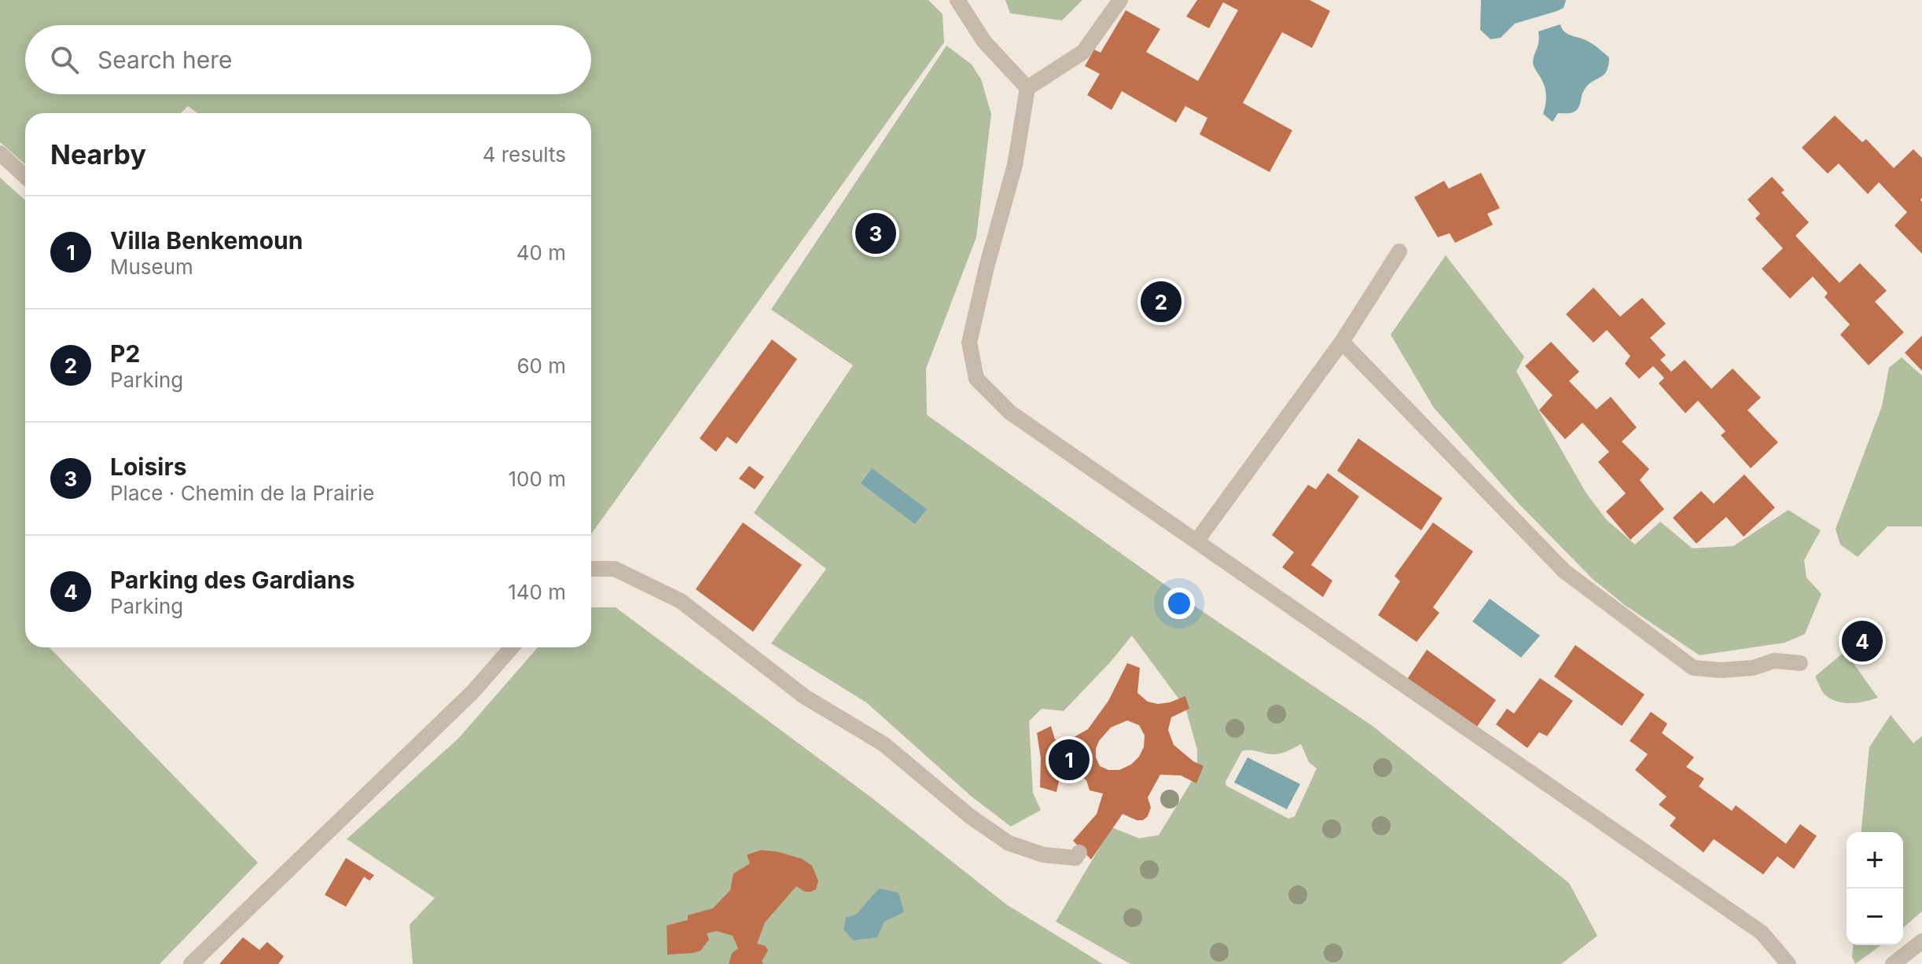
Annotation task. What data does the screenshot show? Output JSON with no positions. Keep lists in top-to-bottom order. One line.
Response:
{"page":{"search":"Search here","heading":["Nearby","4 results"],"list":[{"mark":"1","name":"Villa Benkemoun","note":"Museum","value":"40 m"},{"mark":"2","name":"P2","note":"Parking","value":"60 m"},{"mark":"3","name":"Loisirs","note":"Place · Chemin de la Prairie","value":"100 m"},{"mark":"4","name":"Parking des Gardians","note":"Parking","value":"140 m"}],"pins":["3","2","4","1"],"map_buttons":["+","−"]}}
